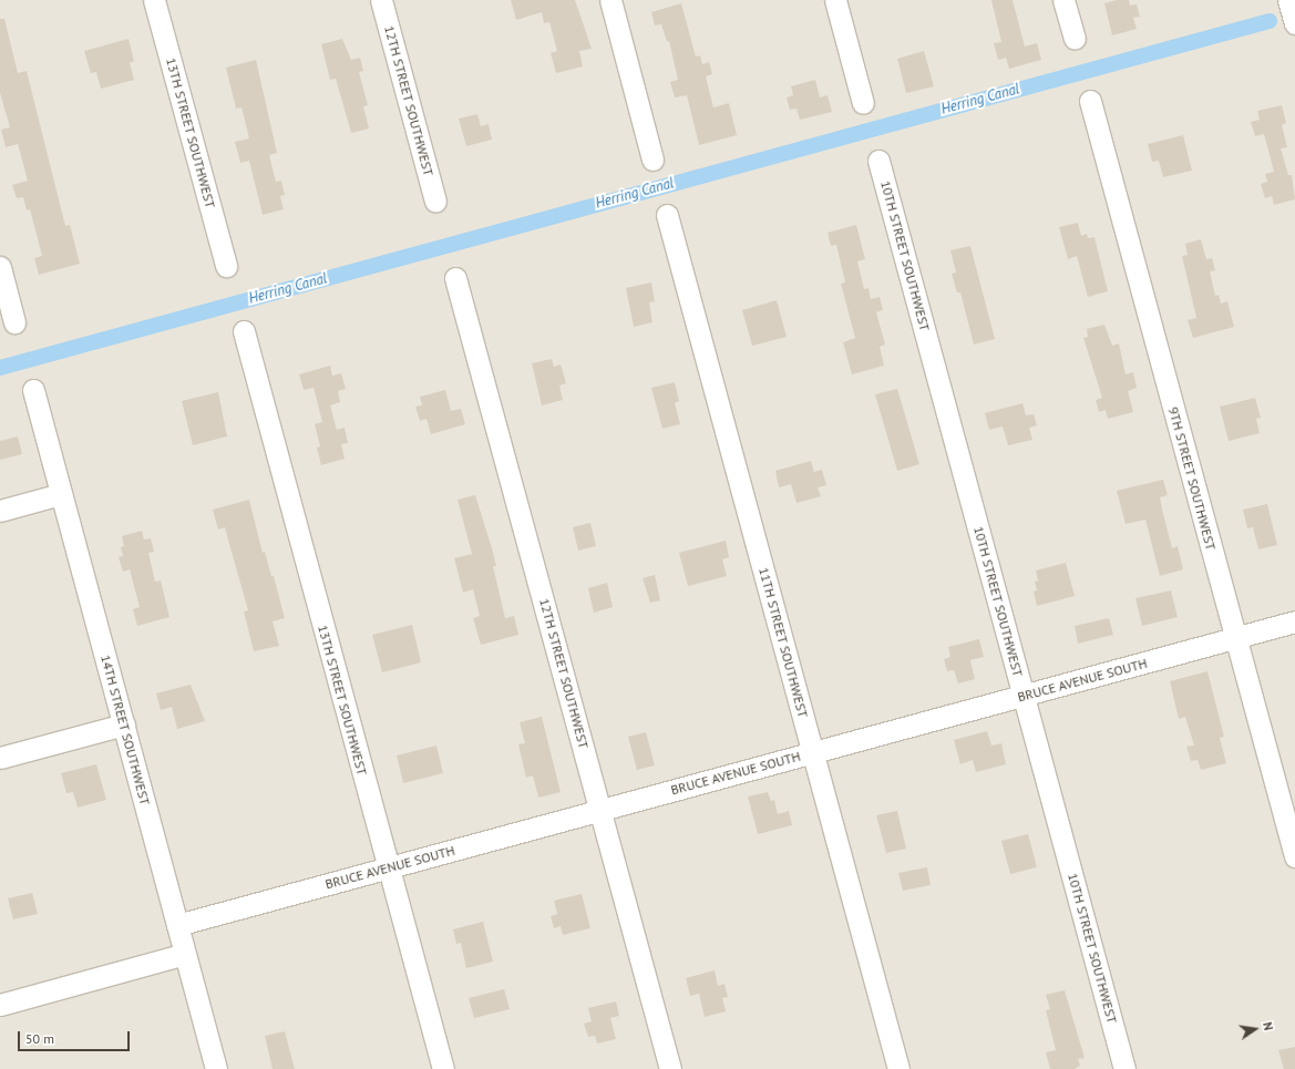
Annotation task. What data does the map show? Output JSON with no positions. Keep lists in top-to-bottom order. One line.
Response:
{"streets":{"street":["12TH STREET SOUTHWEST","13TH STREET SOUTHWEST","10TH STREET SOUTHWEST","9TH STREET SOUTHWEST","11TH STREET SOUTHWEST","BRUCE AVENUE SOUTH","14TH STREET SOUTHWEST"]},"crossings":[["12TH STREET SOUTHWEST","BRUCE AVENUE SOUTH"],["13TH STREET SOUTHWEST","BRUCE AVENUE SOUTH"],["10TH STREET SOUTHWEST","BRUCE AVENUE SOUTH"],["9TH STREET SOUTHWEST","BRUCE AVENUE SOUTH"],["11TH STREET SOUTHWEST","BRUCE AVENUE SOUTH"],["BRUCE AVENUE SOUTH","14TH STREET SOUTHWEST"]],"water":["Herring Canal"],"scale_bar":"50 m","north":"right"}
